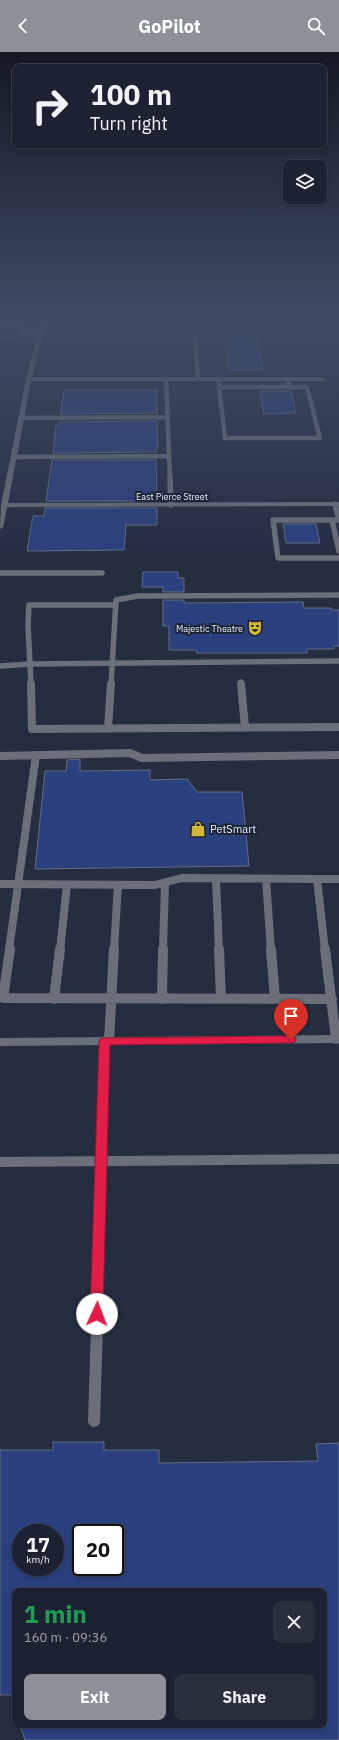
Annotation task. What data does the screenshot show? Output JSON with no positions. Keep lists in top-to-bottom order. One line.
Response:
{"streets":{"street":["East Pierce Street"]},"places":{"theatre":["Majestic Theatre"],"shop":["PetSmart"]},"page":{"header":"GoPilot","turn":["100 m","Turn right"],"speed":"17 km/h","limit":"20","heading":["1 min","160 m · 09:36"],"buttons":["Exit","Share"]}}
